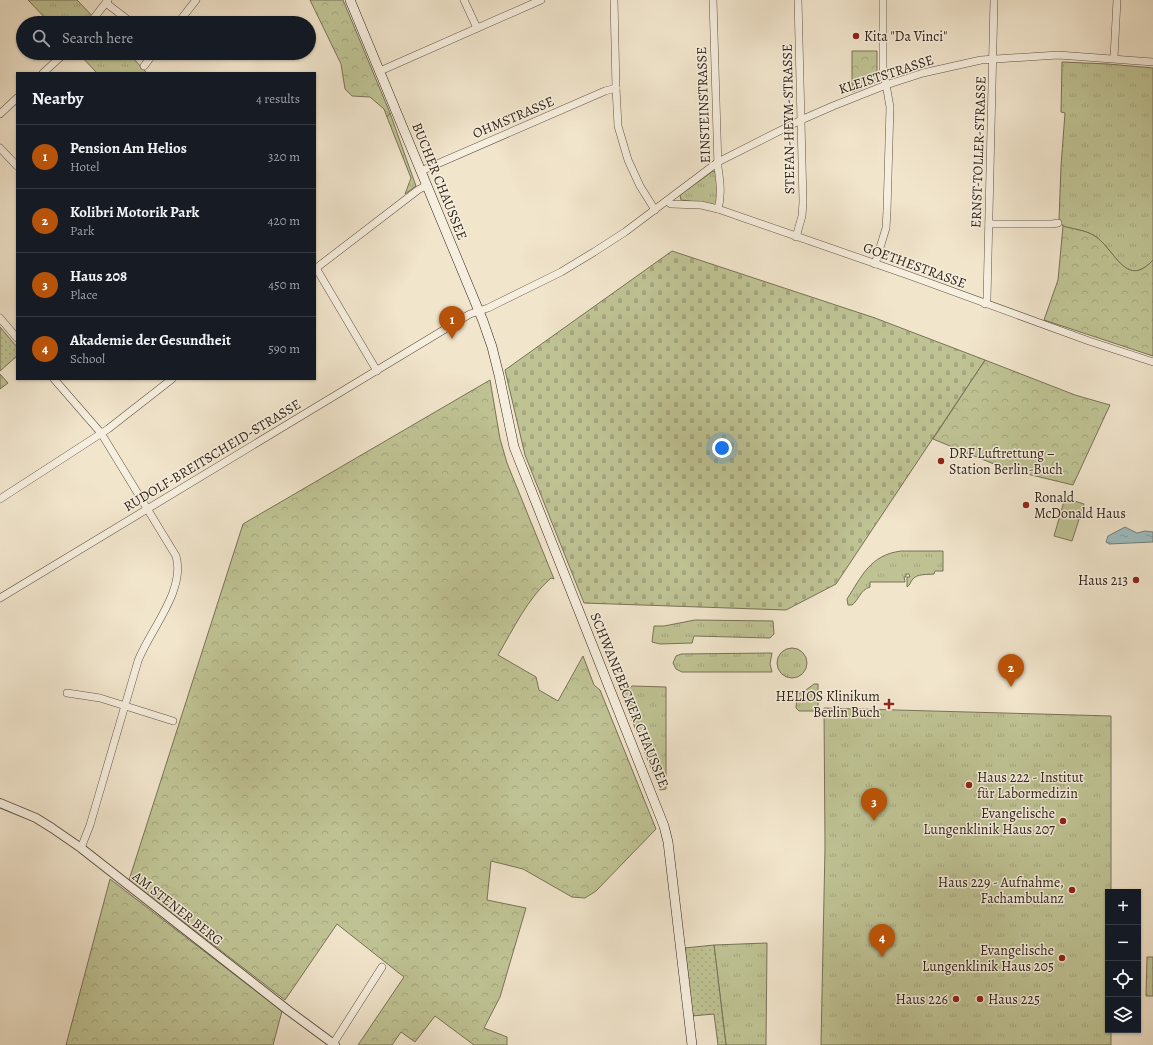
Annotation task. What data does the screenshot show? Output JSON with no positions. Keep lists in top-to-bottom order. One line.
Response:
{"streets":{"main road":["BUCHER CHAUSSEE","SCHWANEBECKER CHAUSSEE"],"street":["KLEISTSTRASSE","EINSTEINSTRASSE","OHMSTRASSE","STEFAN-HEYM-STRASSE","ERNST-TOLLER-STRASSE","GOETHESTRASSE","RUDOLF-BREITSCHEID-STRASSE","AM STENER BERG"]},"crossings":[["KLEISTSTRASSE","EINSTEINSTRASSE"],["KLEISTSTRASSE","STEFAN-HEYM-STRASSE"],["KLEISTSTRASSE","ERNST-TOLLER-STRASSE"],["KLEISTSTRASSE","BUCHER CHAUSSEE"],["KLEISTSTRASSE","GOETHESTRASSE"],["KLEISTSTRASSE","RUDOLF-BREITSCHEID-STRASSE"],["EINSTEINSTRASSE","GOETHESTRASSE"],["OHMSTRASSE","BUCHER CHAUSSEE"],["STEFAN-HEYM-STRASSE","GOETHESTRASSE"],["ERNST-TOLLER-STRASSE","GOETHESTRASSE"],["BUCHER CHAUSSEE","RUDOLF-BREITSCHEID-STRASSE"],["BUCHER CHAUSSEE","SCHWANEBECKER CHAUSSEE"]],"places":{"other":["Kita \"Da Vinci\"","DRF Luftrettung – Station Berlin-Buch","Ronald McDonald Haus","Haus 213","Haus 222 - Institut für Labormedizin","Evangelische Lungenklinik Haus 207","Haus 229 - Aufnahme, Fachambulanz","Evangelische Lungenklinik Haus 205","Haus 226","Haus 225"],"health":["HELIOS Klinikum Berlin Buch"]},"page":{"search":"Search here","heading":["Nearby","4 results"],"list":[{"mark":"1","name":"Pension Am Helios","note":"Hotel","value":"320 m"},{"mark":"2","name":"Kolibri Motorik Park","note":"Park","value":"420 m"},{"mark":"3","name":"Haus 208","note":"Place","value":"450 m"},{"mark":"4","name":"Akademie der Gesundheit","note":"School","value":"590 m"}],"pins":["1","2","3","4"],"map_buttons":["+","−"]}}
